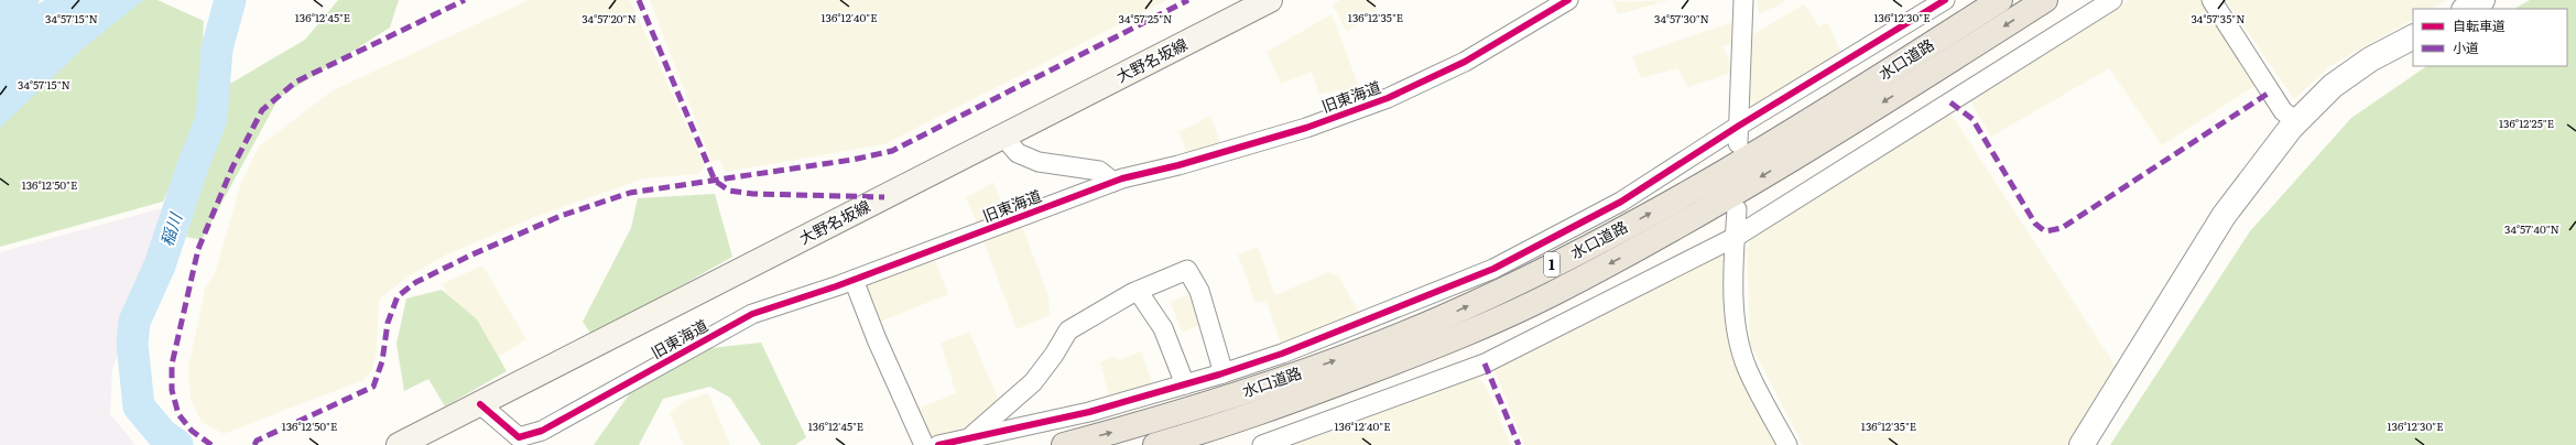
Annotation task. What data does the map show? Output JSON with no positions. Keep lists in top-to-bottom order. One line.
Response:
{"streets":{"highway":["水口道路","1"],"main road":["大野名坂線"],"street":["旧東海道"]},"crossings":[["大野名坂線","旧東海道"]],"water":["稲川"],"legend":["自転車道","小道"],"coordinates":["136°12'45\"E","136°12'40\"E","136°12'35\"E","136°12'30\"E","34°57'15\"N","34°57'20\"N","34°57'25\"N","34°57'30\"N","34°57'35\"N","136°12'25\"E","136°12'50\"E","34°57'40\"N"]}
